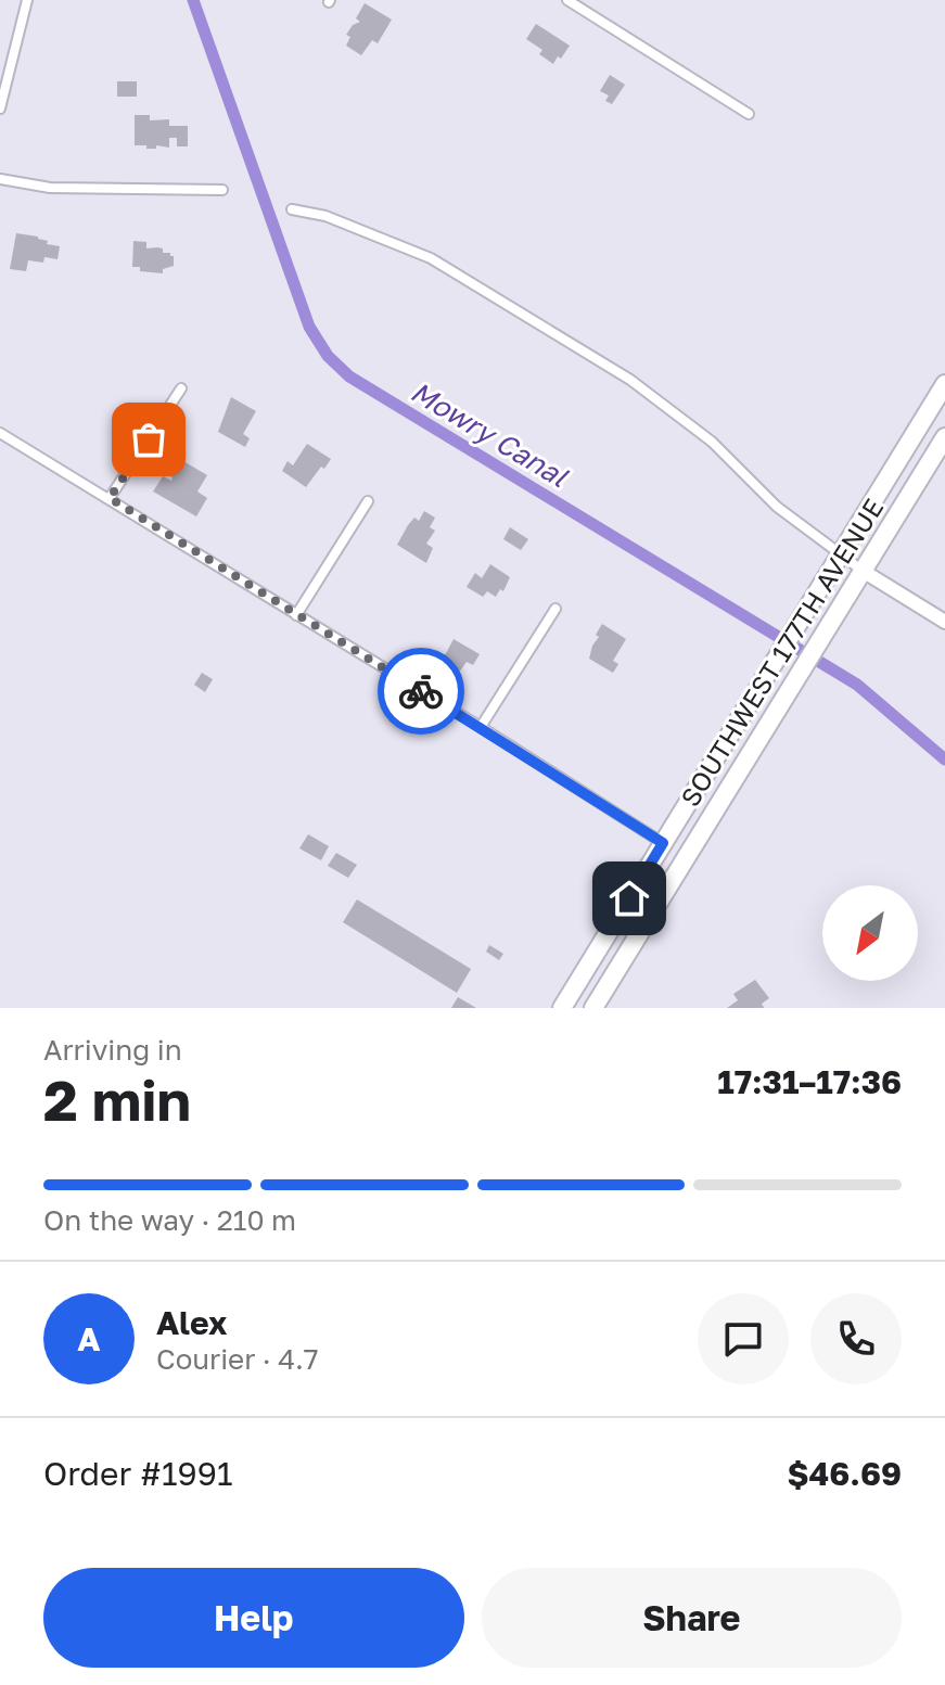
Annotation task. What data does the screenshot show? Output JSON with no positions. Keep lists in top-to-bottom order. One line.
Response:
{"streets":{"highway":["SOUTHWEST 177TH AVENUE"]},"water":["Mowry Canal"],"north":"bottom left","page":{"heading":["2 min","Arriving in","17:31–17:36"],"panel":["Alex","Courier · 4.7","Order #1991","$46.69"],"bar":"On the way · 210 m","round":"A","buttons":["Help","Share"]}}
